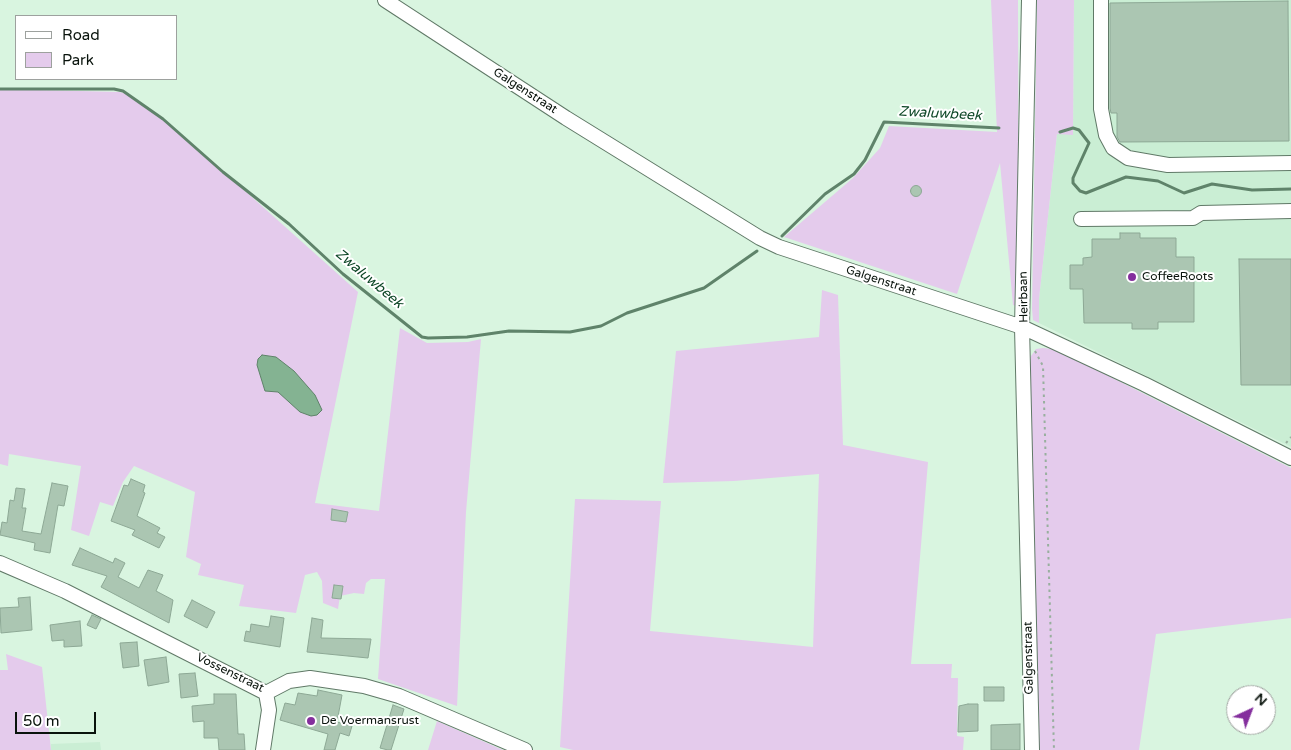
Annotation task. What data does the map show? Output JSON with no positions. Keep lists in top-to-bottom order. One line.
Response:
{"streets":{"street":["Galgenstraat","Heirbaan","Vossenstraat"]},"crossings":[["Galgenstraat","Heirbaan"]],"water":["Zwaluwbeek"],"places":["CoffeeRoots","De Voermansrust"],"legend":["Road","Park"],"scale_bar":"50 m","north":"top right"}
